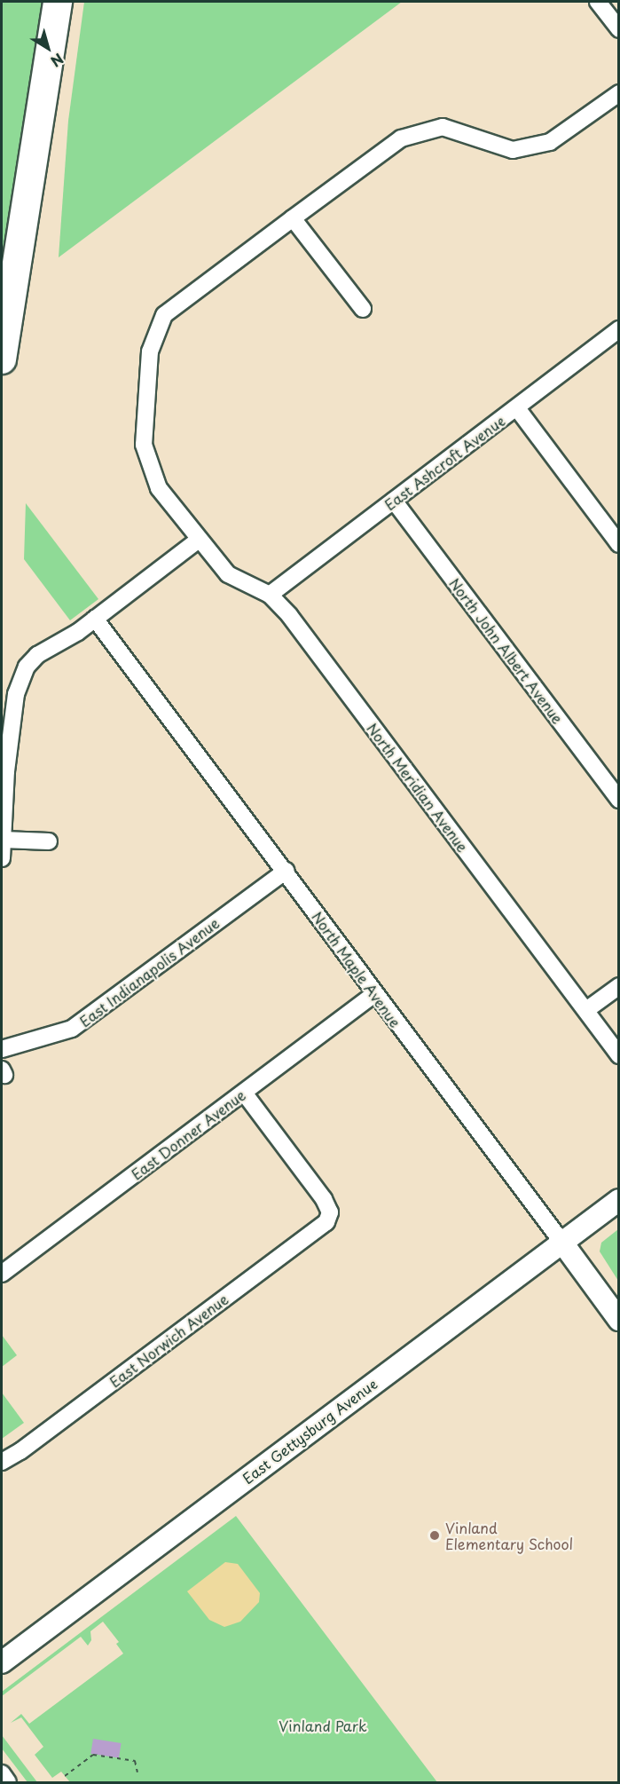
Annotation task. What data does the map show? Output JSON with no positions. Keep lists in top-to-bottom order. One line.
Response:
{"streets":{"street":["East Ashcroft Avenue","North John Albert Avenue","North Meridian Avenue","North Maple Avenue","East Indianapolis Avenue","East Donner Avenue","East Norwich Avenue","East Gettysburg Avenue"]},"crossings":[["East Ashcroft Avenue","North John Albert Avenue"],["East Ashcroft Avenue","North Meridian Avenue"],["North Maple Avenue","East Indianapolis Avenue"],["North Maple Avenue","East Donner Avenue"],["North Maple Avenue","East Gettysburg Avenue"],["East Donner Avenue","East Norwich Avenue"]],"parks":["Vinland Park"],"places":["Vinland Elementary School"],"north":"bottom right"}
